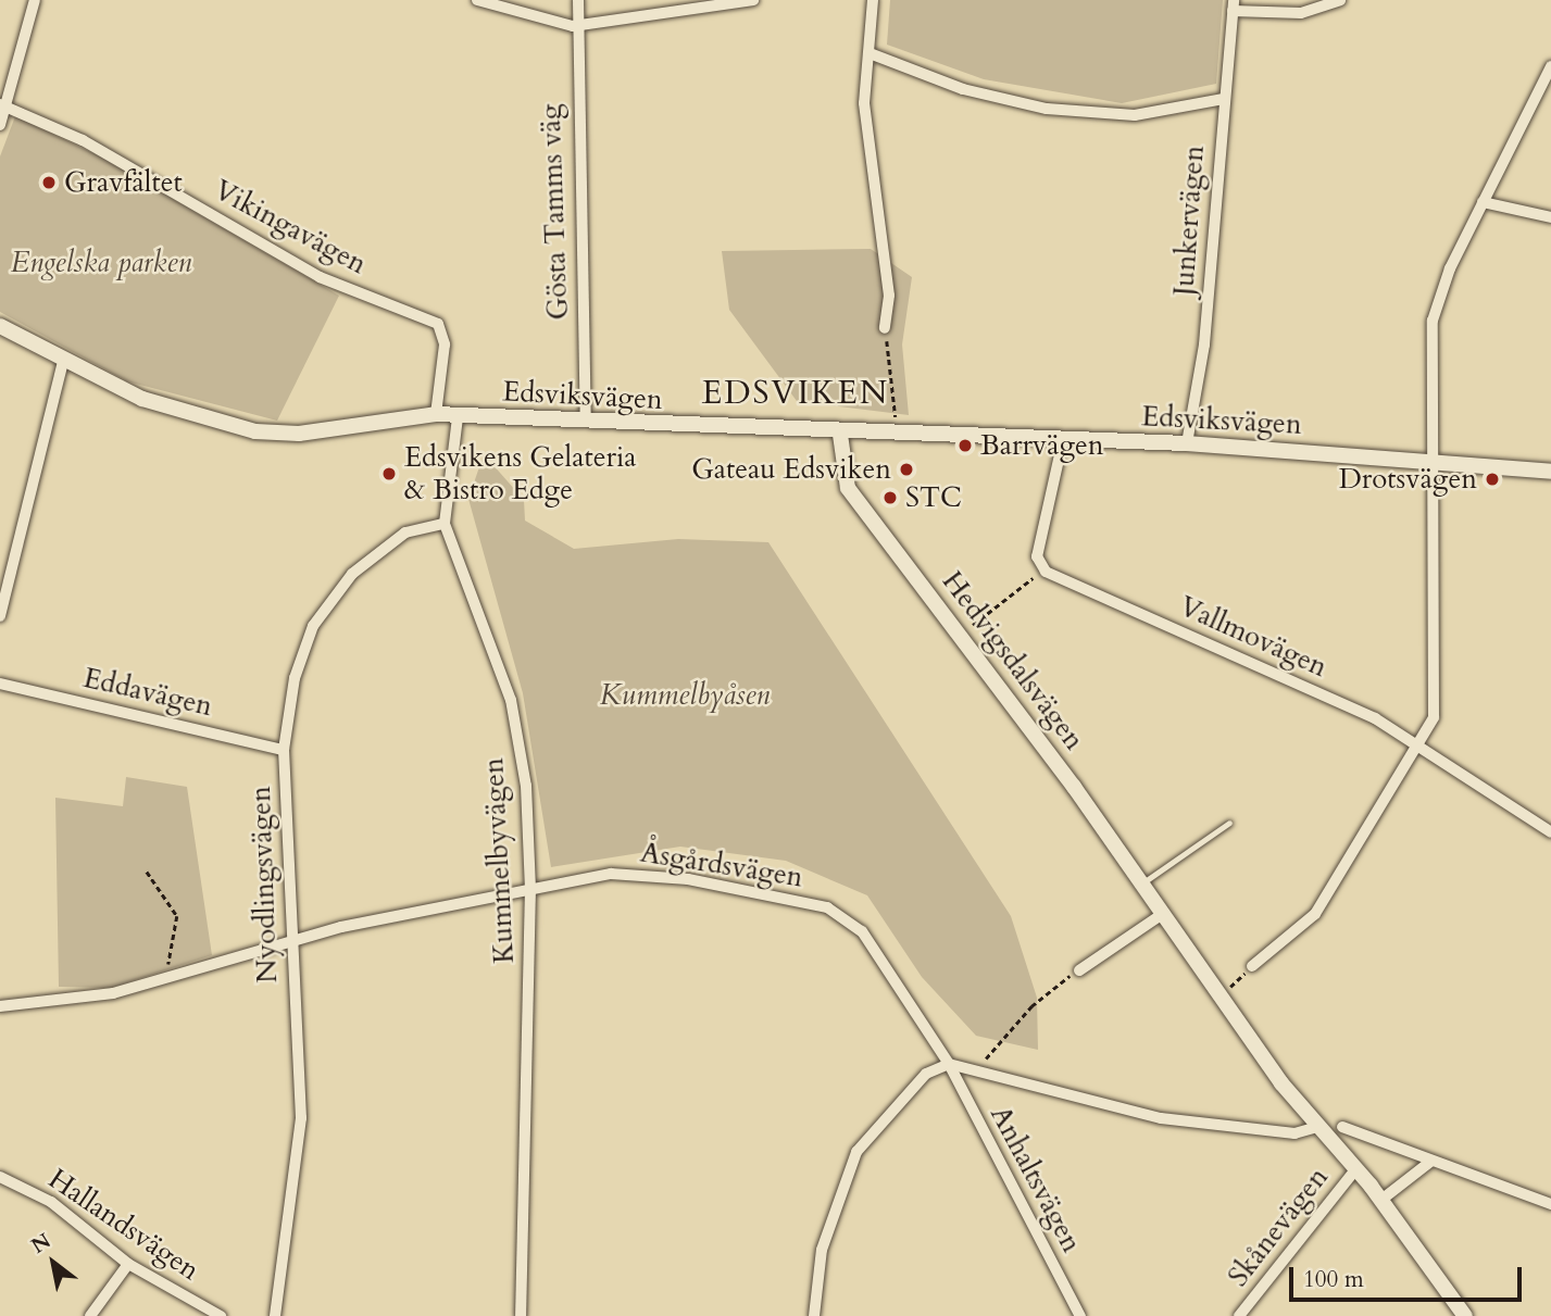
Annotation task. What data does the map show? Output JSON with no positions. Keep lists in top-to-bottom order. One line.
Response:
{"streets":{"street":["Gösta Tamms väg","Junkervägen","Vikingavägen","Edsviksvägen","Vallmovägen","Hedvigsdalsvägen","Eddavägen","Kummelbyvägen","Åsgårdsvägen","Nyodlingsvägen","Anhaltsvägen","Hallandsvägen","Skånevägen"]},"crossings":[["Gösta Tamms väg","Edsviksvägen"],["Junkervägen","Edsviksvägen"],["Vikingavägen","Edsviksvägen"],["Edsviksvägen","Hedvigsdalsvägen"],["Edsviksvägen","Kummelbyvägen"],["Hedvigsdalsvägen","Skånevägen"],["Eddavägen","Nyodlingsvägen"],["Kummelbyvägen","Åsgårdsvägen"],["Kummelbyvägen","Nyodlingsvägen"],["Åsgårdsvägen","Nyodlingsvägen"],["Åsgårdsvägen","Anhaltsvägen"]],"districts":["EDSVIKEN"],"parks":["Engelska parken","Kummelbyåsen"],"places":["Gravfältet","Barrvägen","Gateau Edsviken","Edsvikens Gelateria & Bistro Edge","Drotsvägen","STC"],"scale_bar":"100 m","north":"top left"}
